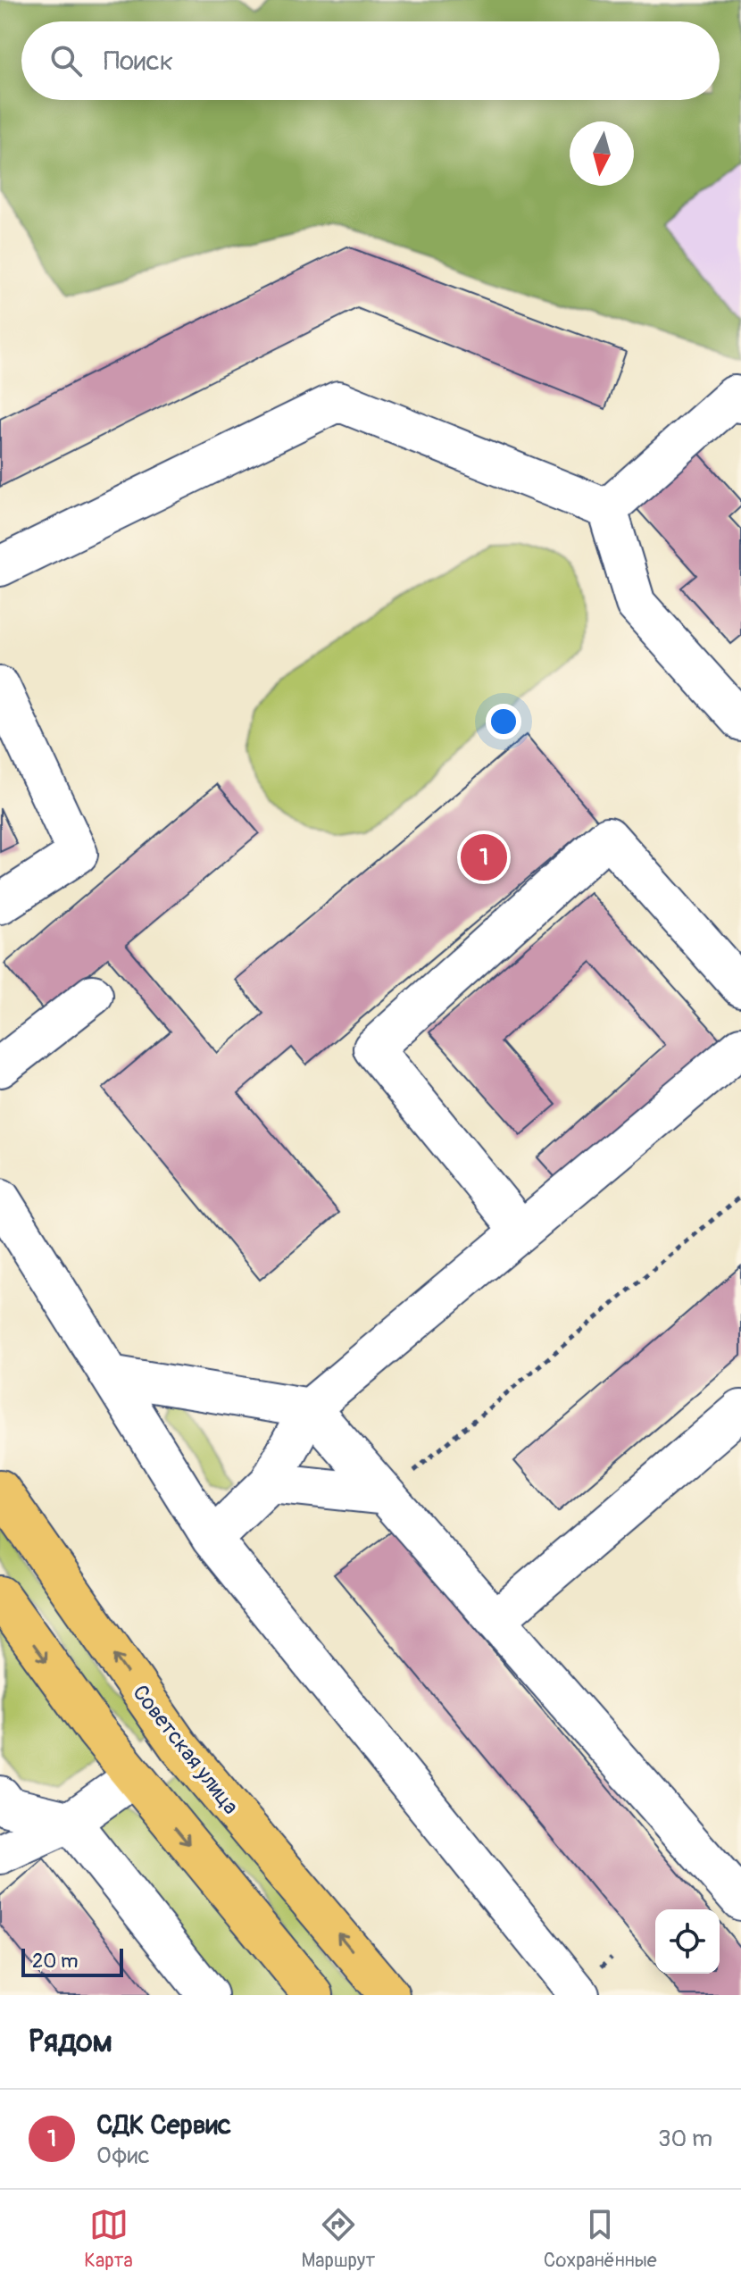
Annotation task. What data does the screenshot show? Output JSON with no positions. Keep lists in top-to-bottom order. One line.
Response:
{"streets":{"main road":["Советская улица"]},"scale_bar":"20 m","north":"bottom","page":{"search":"Поиск","pins":"1","scale":"20 m","heading":"Рядом","list":[{"mark":"1","name":"СДК Сервис","note":"Офис","value":"30 m"}],"nav":["Карта","Маршрут","Сохранённые"]}}
